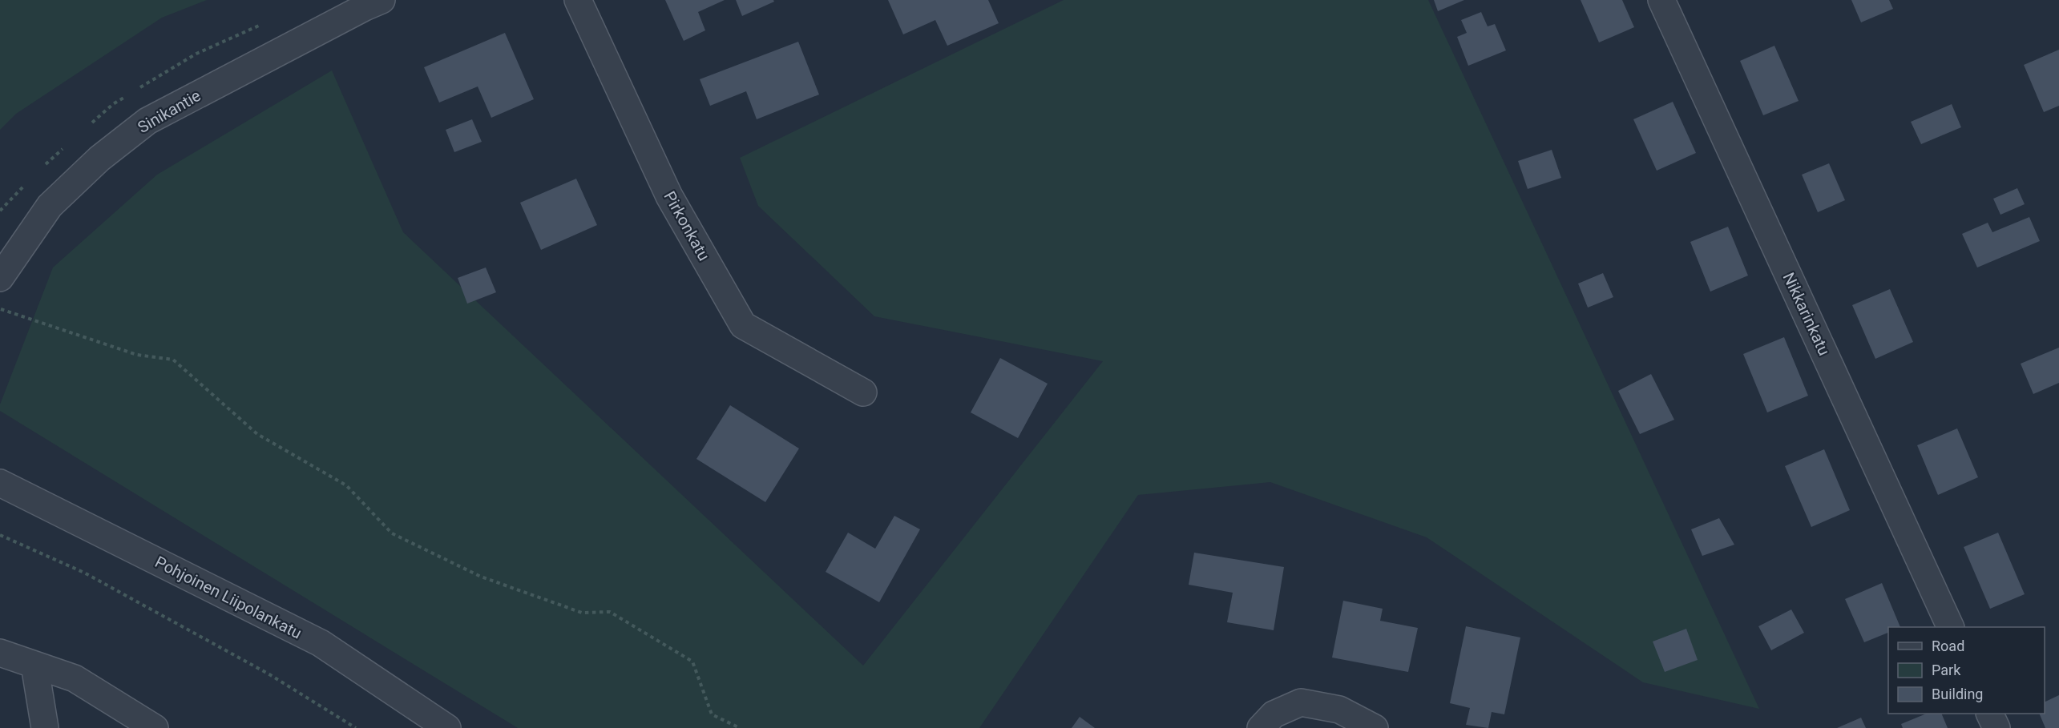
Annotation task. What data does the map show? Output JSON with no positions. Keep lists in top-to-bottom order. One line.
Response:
{"streets":{"street":["Sinikantie","Pirkonkatu","Nikkarinkatu","Pohjoinen Liipolankatu"]},"legend":["Road","Park","Building"]}
